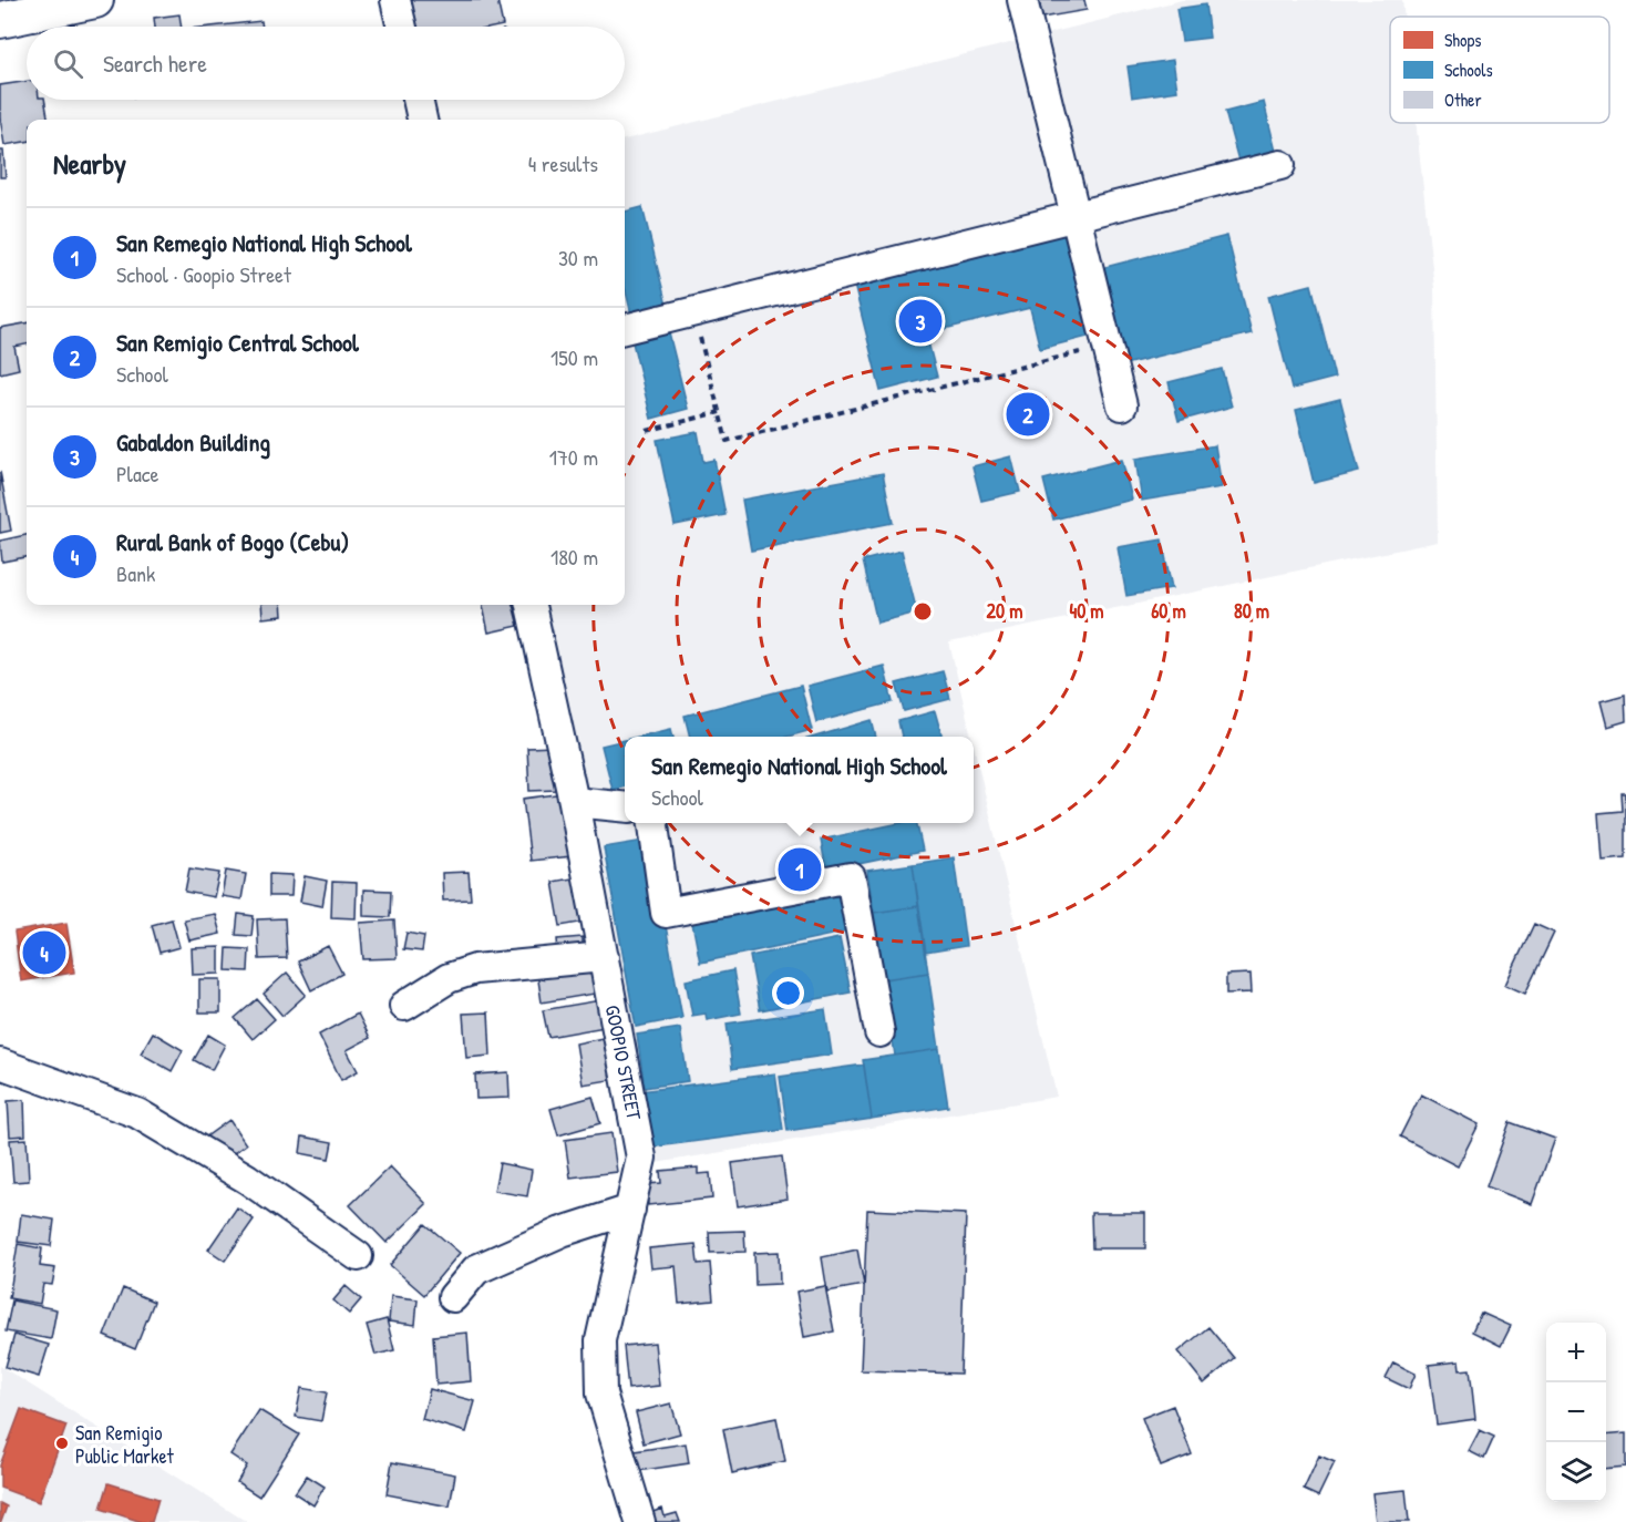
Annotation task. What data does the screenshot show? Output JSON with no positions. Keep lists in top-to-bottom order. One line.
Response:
{"streets":{"street":["GOOPIO STREET"]},"places":["San Remigio Public Market"],"legend":["Shops","Schools","Other"],"page":{"search":"Search here","heading":["Nearby","4 results"],"list":[{"mark":"1","name":"San Remegio National High School","note":"School · Goopio Street","value":"30 m"},{"mark":"2","name":"San Remigio Central School","note":"School","value":"150 m"},{"mark":"3","name":"Gabaldon Building","note":"Place","value":"170 m"},{"mark":"4","name":"Rural Bank of Bogo (Cebu)","note":"Bank","value":"180 m"}],"pins":["3","2","1","4"],"popup":["San Remegio National High School","School"],"map_buttons":["+","−"]},"rings":["20 m","40 m","60 m","80 m"]}
